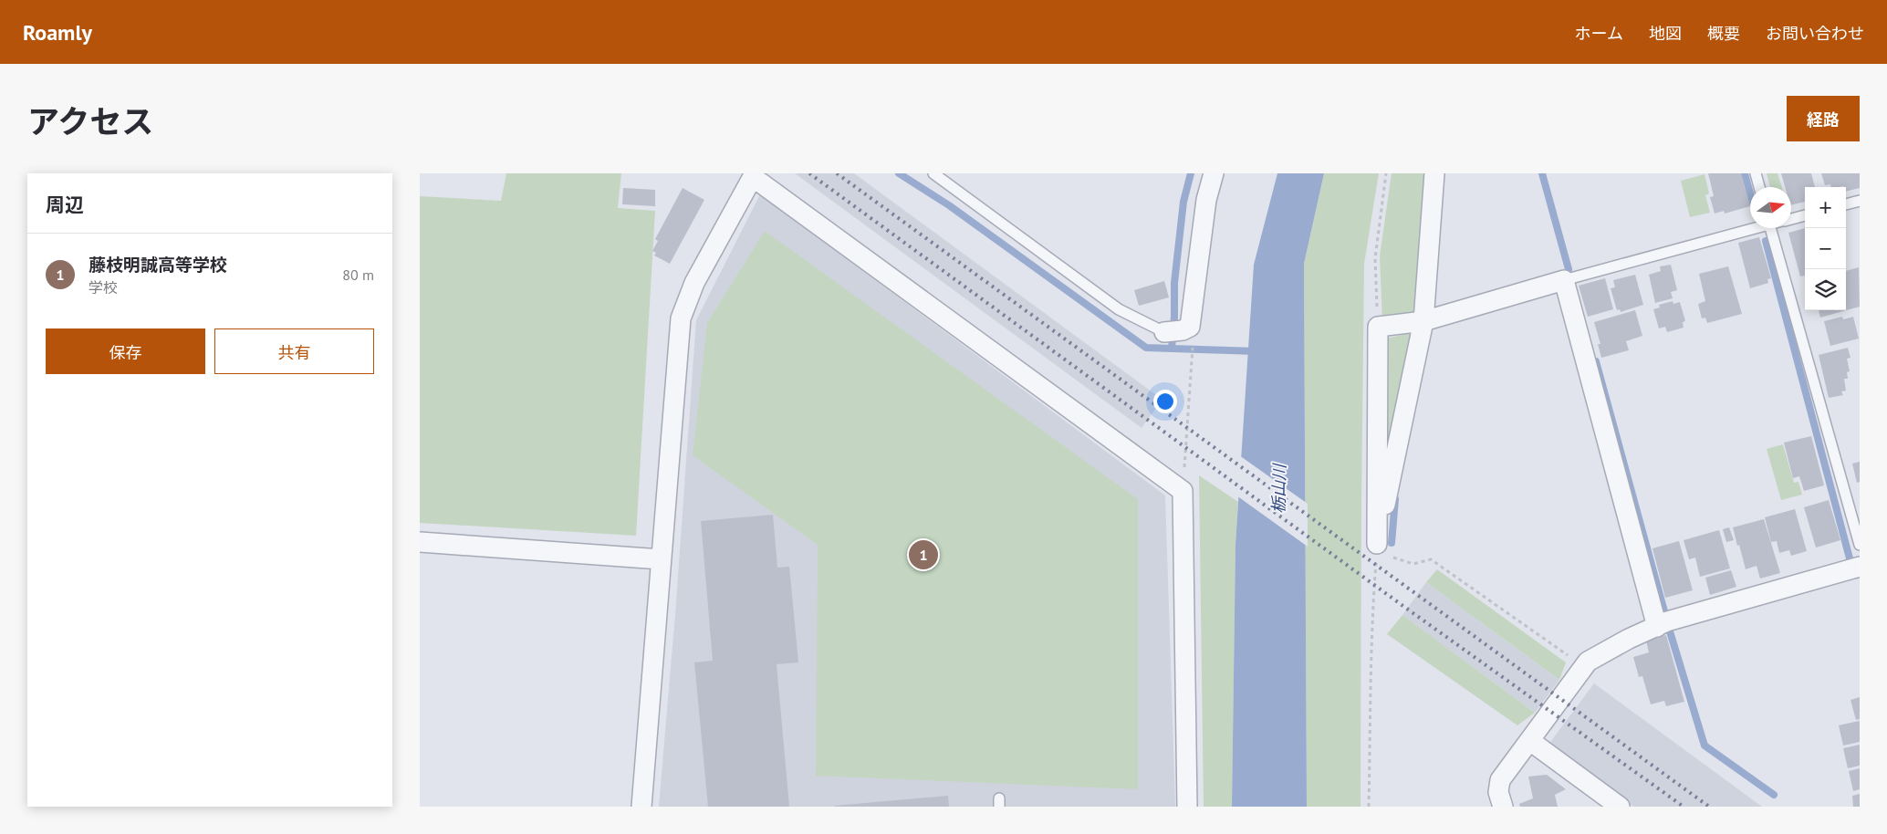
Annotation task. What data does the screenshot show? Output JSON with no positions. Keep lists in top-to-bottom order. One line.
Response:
{"water":["栃山川"],"north":"right","page":{"header":"Roamly","nav":["ホーム","地図","概要","お問い合わせ"],"title":"アクセス","buttons":["経路",["保存","共有"]],"heading":"周辺","map_buttons":["+","−"],"list":[{"mark":"1","name":"藤枝明誠高等学校","note":"学校","value":"80 m"}],"pins":"1"}}
